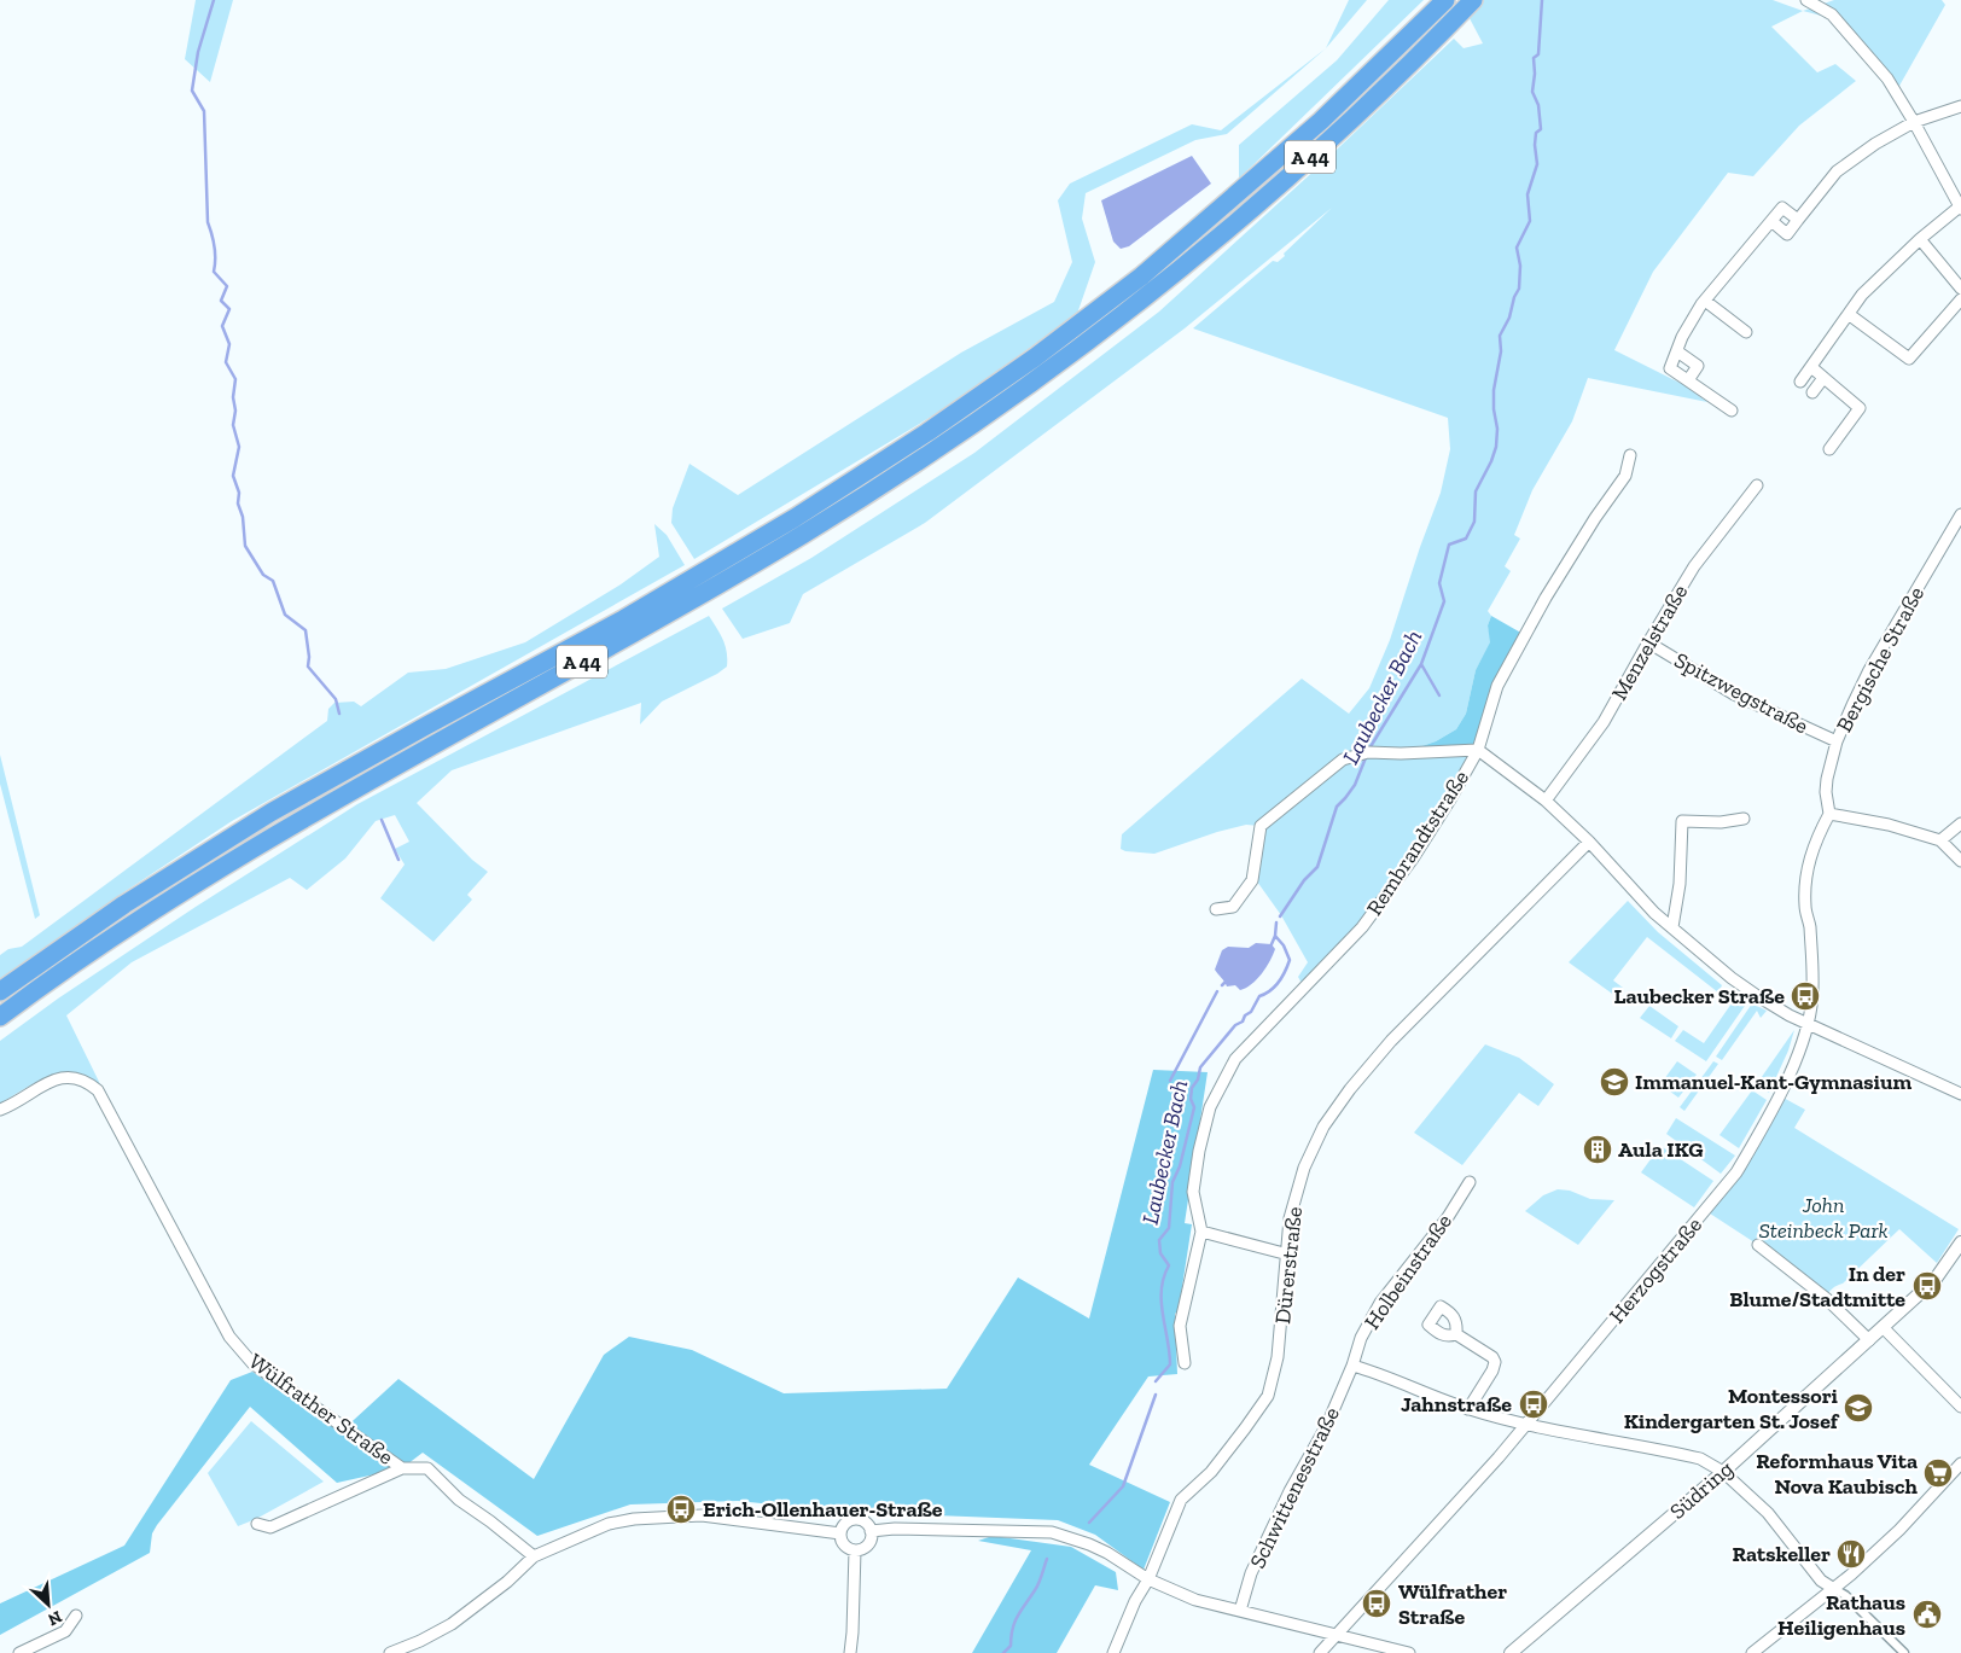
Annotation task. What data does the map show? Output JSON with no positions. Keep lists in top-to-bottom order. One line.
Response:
{"streets":{"highway":["A 44"],"street":["Menzelstraße","Bergische Straße","Spitzwegstraße","Rembrandtstraße","Dürerstraße","Herzogstraße","Holbeinstraße","Wülfrather Straße","Schwittenesstraße","Südring"]},"crossings":[["Menzelstraße","Spitzwegstraße"],["Bergische Straße","Spitzwegstraße"],["Bergische Straße","Herzogstraße"],["Holbeinstraße","Schwittenesstraße"]],"water":["Laubecker Bach"],"parks":["John Steinbeck Park"],"places":{"bus stop":["Laubecker Straße","In der Blume/Stadtmitte","Jahnstraße","Erich-Ollenhauer-Straße","Wülfrather Straße"],"school or university":["Immanuel-Kant-Gymnasium","Montessori Kindergarten St. Josef"],"building":["Aula IKG"],"supermarket":["Reformhaus Vita Nova Kaubisch"],"restaurant":["Ratskeller"],"public building":["Rathaus Heiligenhaus"]},"north":"bottom right"}
